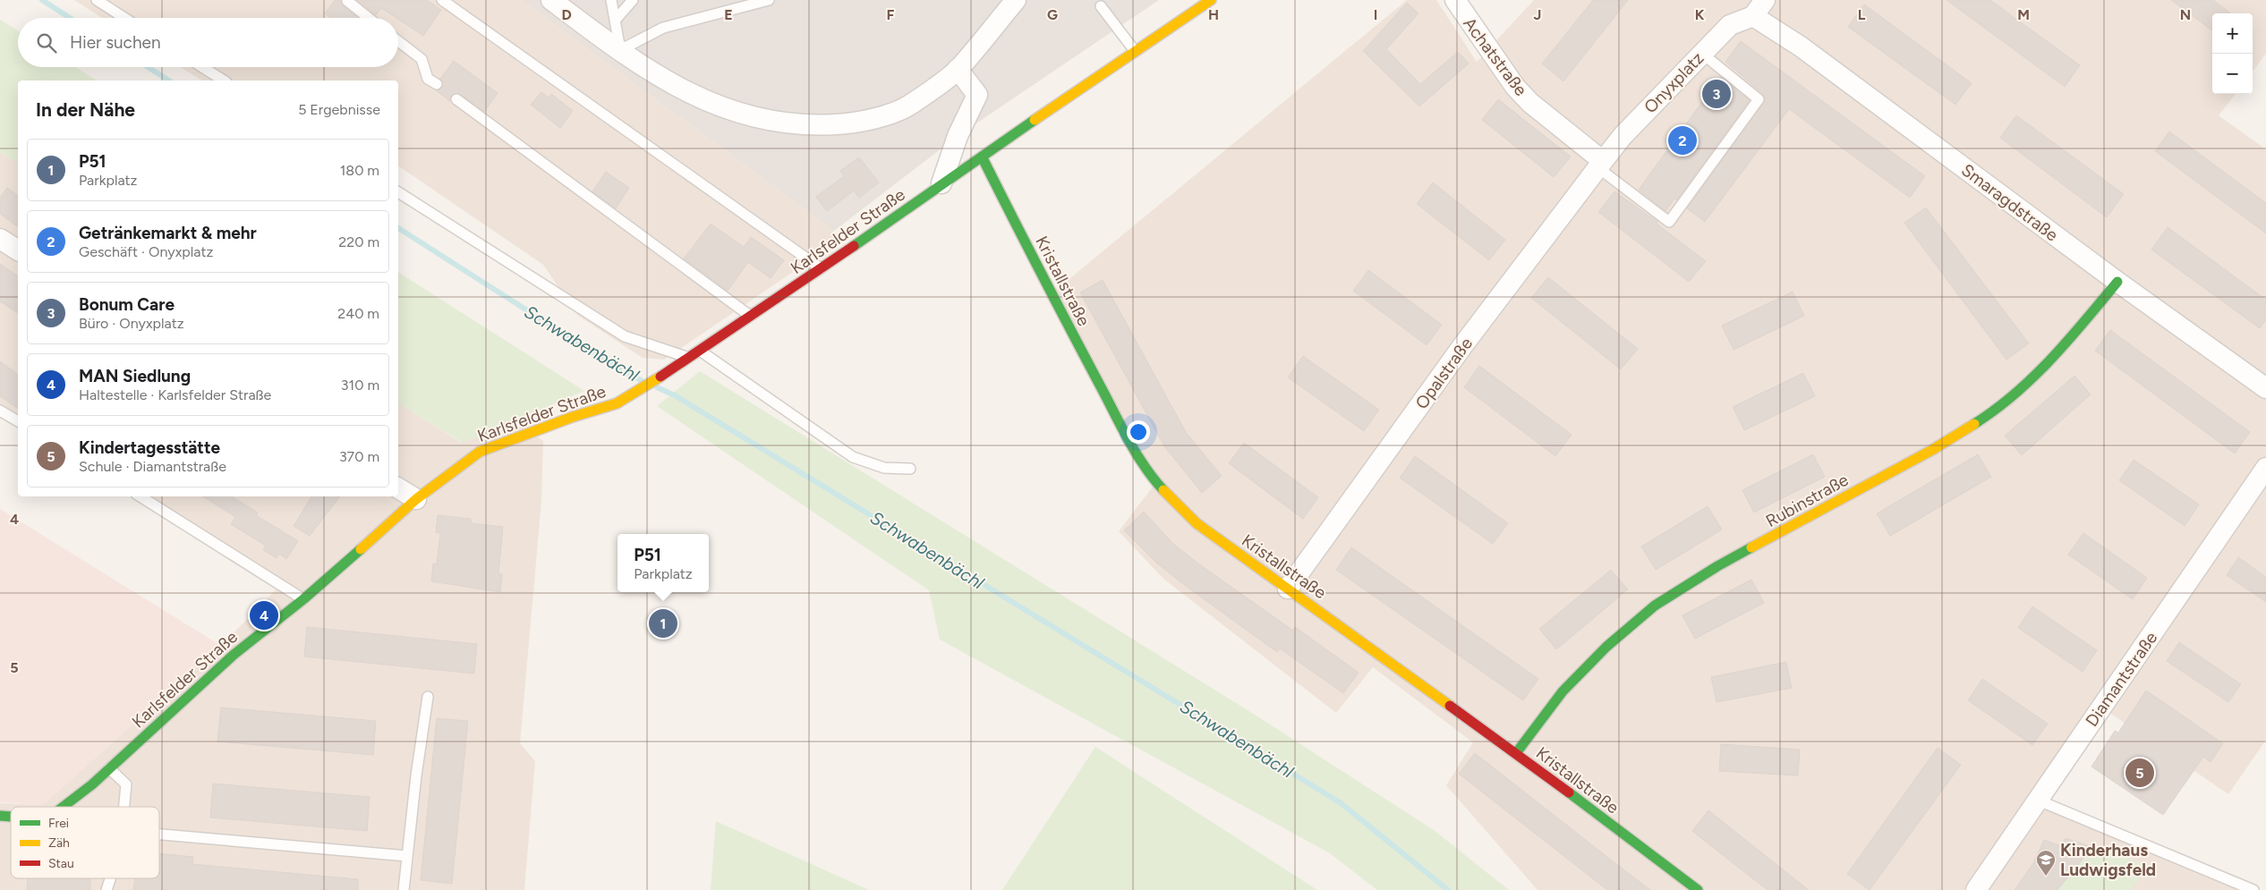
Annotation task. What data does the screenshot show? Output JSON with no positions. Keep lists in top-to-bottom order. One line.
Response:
{"streets":{"street":["Achatstraße","Onyxplatz","Smaragdstraße","Karlsfelder Straße","Kristallstraße","Opalstraße","Rubinstraße","Diamantstraße"]},"crossings":[["Achatstraße","Onyxplatz"],["Achatstraße","Opalstraße"],["Onyxplatz","Smaragdstraße"],["Onyxplatz","Opalstraße"],["Smaragdstraße","Rubinstraße"],["Karlsfelder Straße","Kristallstraße"],["Kristallstraße","Opalstraße"],["Kristallstraße","Rubinstraße"]],"water":["Schwabenbächl"],"places":{"school or university":["Kinderhaus Ludwigsfeld"]},"legend":["Frei","Zäh","Stau"],"page":{"map_buttons":["+","−"],"search":"Hier suchen","pins":["3","2","4","1","5"],"heading":["In der Nähe","5 Ergebnisse"],"list":[{"mark":"1","name":"P51","note":"Parkplatz","value":"180 m"},{"mark":"2","name":"Getränkemarkt & mehr","note":"Geschäft · Onyxplatz","value":"220 m"},{"mark":"3","name":"Bonum Care","note":"Büro · Onyxplatz","value":"240 m"},{"mark":"4","name":"MAN Siedlung","note":"Haltestelle · Karlsfelder Straße","value":"310 m"},{"mark":"5","name":"Kindertagesstätte","note":"Schule · Diamantstraße","value":"370 m"}],"popup":["P51","Parkplatz"]},"grid":{"columns":["D","E","F","G","H","I","J","K","L","M","N"],"rows":["4","5"]}}
